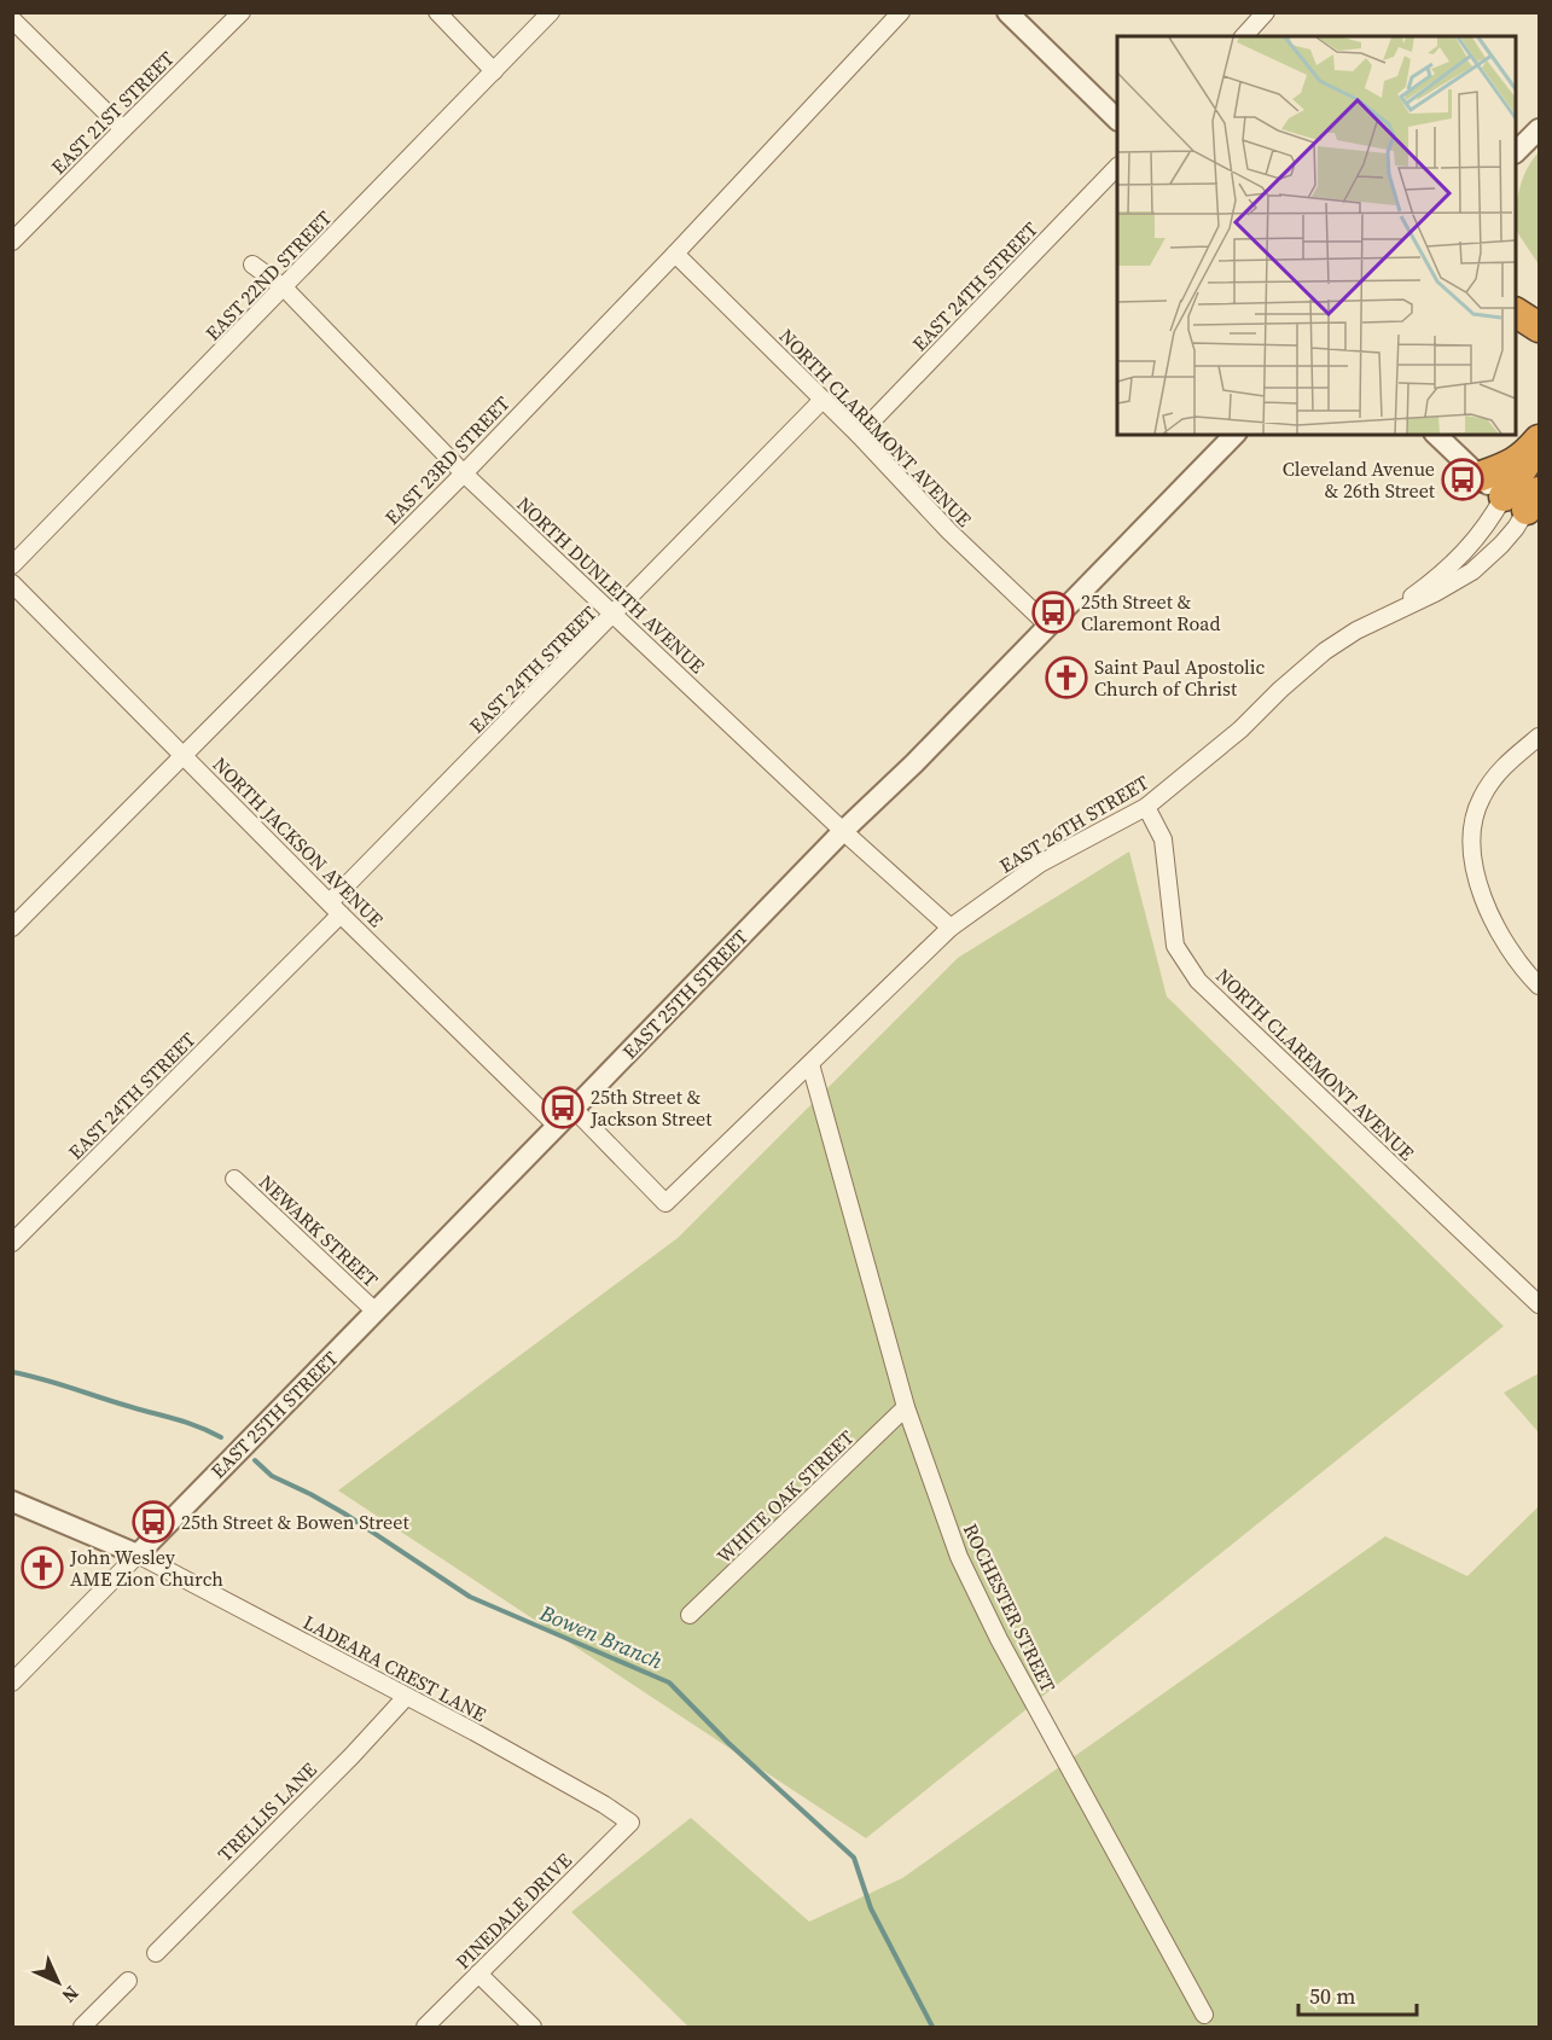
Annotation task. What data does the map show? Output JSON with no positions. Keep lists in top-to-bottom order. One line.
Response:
{"streets":{"street":["EAST 21ST STREET","EAST 22ND STREET","EAST 24TH STREET","NORTH CLAREMONT AVENUE","EAST 23RD STREET","NORTH DUNLEITH AVENUE","EAST 26TH STREET","NORTH JACKSON AVENUE","EAST 25TH STREET","NEWARK STREET","WHITE OAK STREET","ROCHESTER STREET","LADEARA CREST LANE","TRELLIS LANE","PINEDALE DRIVE"]},"crossings":[["EAST 22ND STREET","NORTH DUNLEITH AVENUE"],["EAST 24TH STREET","NORTH CLAREMONT AVENUE"],["EAST 24TH STREET","NORTH DUNLEITH AVENUE"],["EAST 24TH STREET","NORTH JACKSON AVENUE"],["NORTH CLAREMONT AVENUE","EAST 23RD STREET"],["NORTH CLAREMONT AVENUE","EAST 26TH STREET"],["NORTH CLAREMONT AVENUE","EAST 25TH STREET"],["EAST 23RD STREET","NORTH DUNLEITH AVENUE"],["EAST 23RD STREET","NORTH JACKSON AVENUE"],["NORTH DUNLEITH AVENUE","EAST 26TH STREET"],["NORTH DUNLEITH AVENUE","EAST 25TH STREET"],["EAST 26TH STREET","EAST 25TH STREET"],["EAST 26TH STREET","ROCHESTER STREET"],["NORTH JACKSON AVENUE","EAST 25TH STREET"],["EAST 25TH STREET","NEWARK STREET"],["EAST 25TH STREET","LADEARA CREST LANE"],["WHITE OAK STREET","ROCHESTER STREET"],["LADEARA CREST LANE","TRELLIS LANE"],["LADEARA CREST LANE","PINEDALE DRIVE"]],"water":["Bowen Branch"],"places":{"bus stop":["Cleveland Avenue & 26th Street","25th Street & Claremont Road","25th Street & Jackson Street","25th Street & Bowen Street"],"church":["Saint Paul Apostolic Church of Christ","John Wesley AME Zion Church"]},"scale_bar":"50 m","north":"bottom right"}
